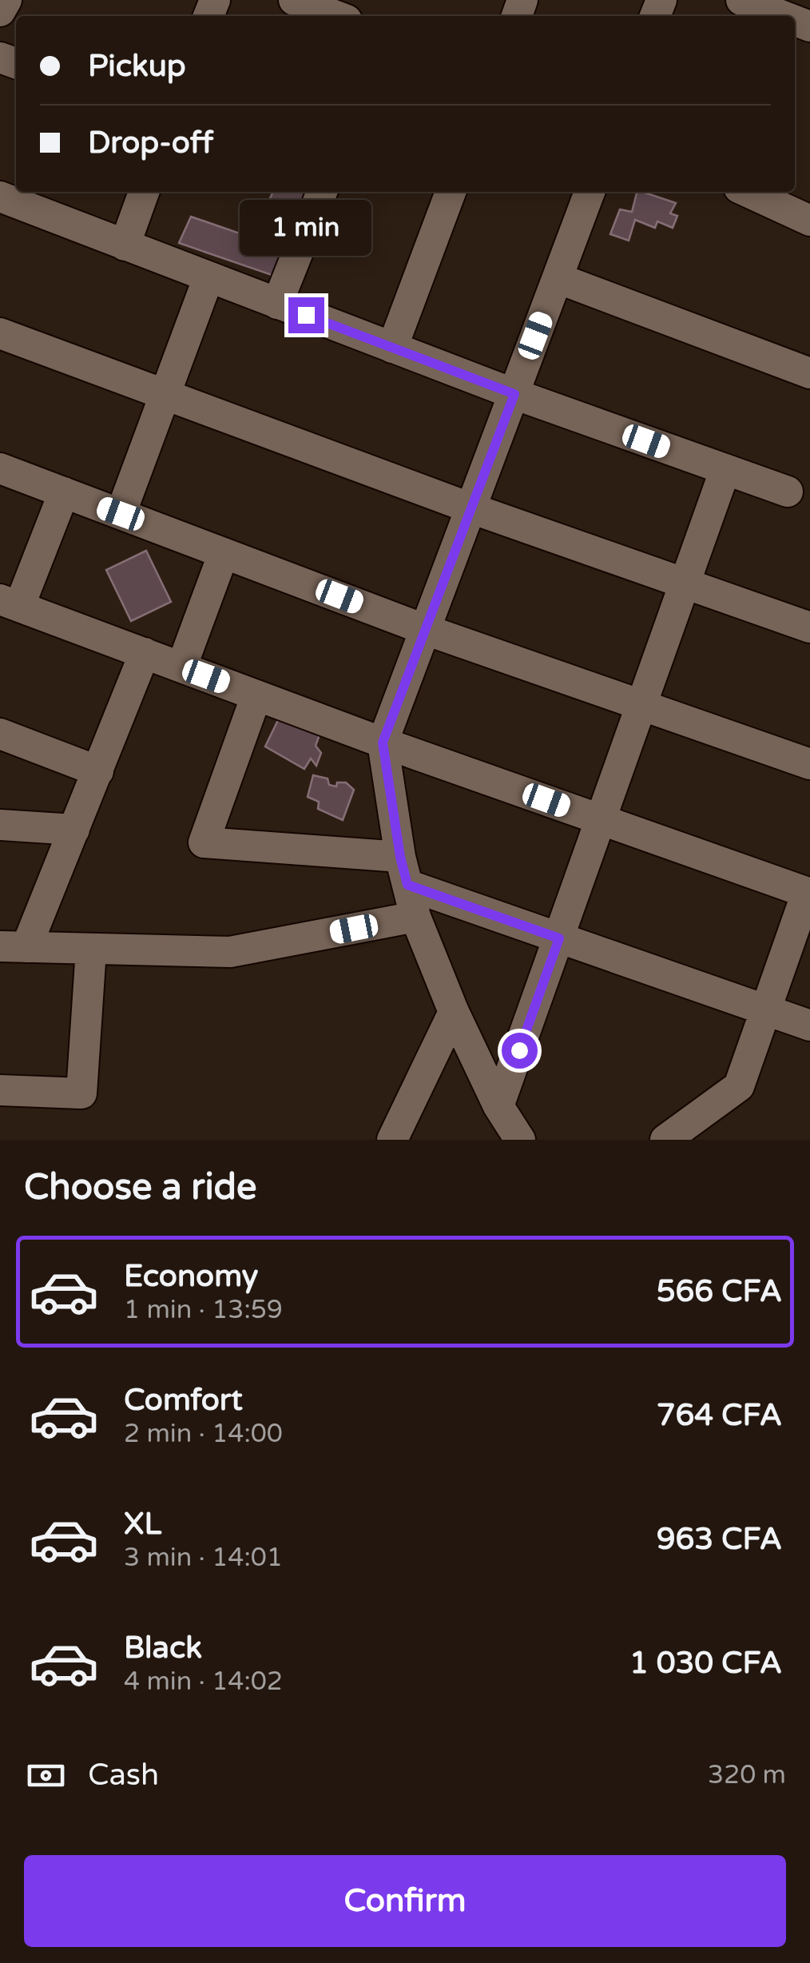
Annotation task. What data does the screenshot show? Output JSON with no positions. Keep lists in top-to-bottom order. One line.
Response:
{"page":{"banner":["Pickup","Drop-off"],"bubble":"1 min","heading":"Choose a ride","list":[{"name":"Economy","note":"1 min · 13:59","value":"566 CFA"},{"name":"Comfort","note":"2 min · 14:00","value":"764 CFA"},{"name":"XL","note":"3 min · 14:01","value":"963 CFA"},{"name":"Black","note":"4 min · 14:02","value":"1 030 CFA"}],"pay":["Cash","320 m"],"buttons":"Confirm"}}
